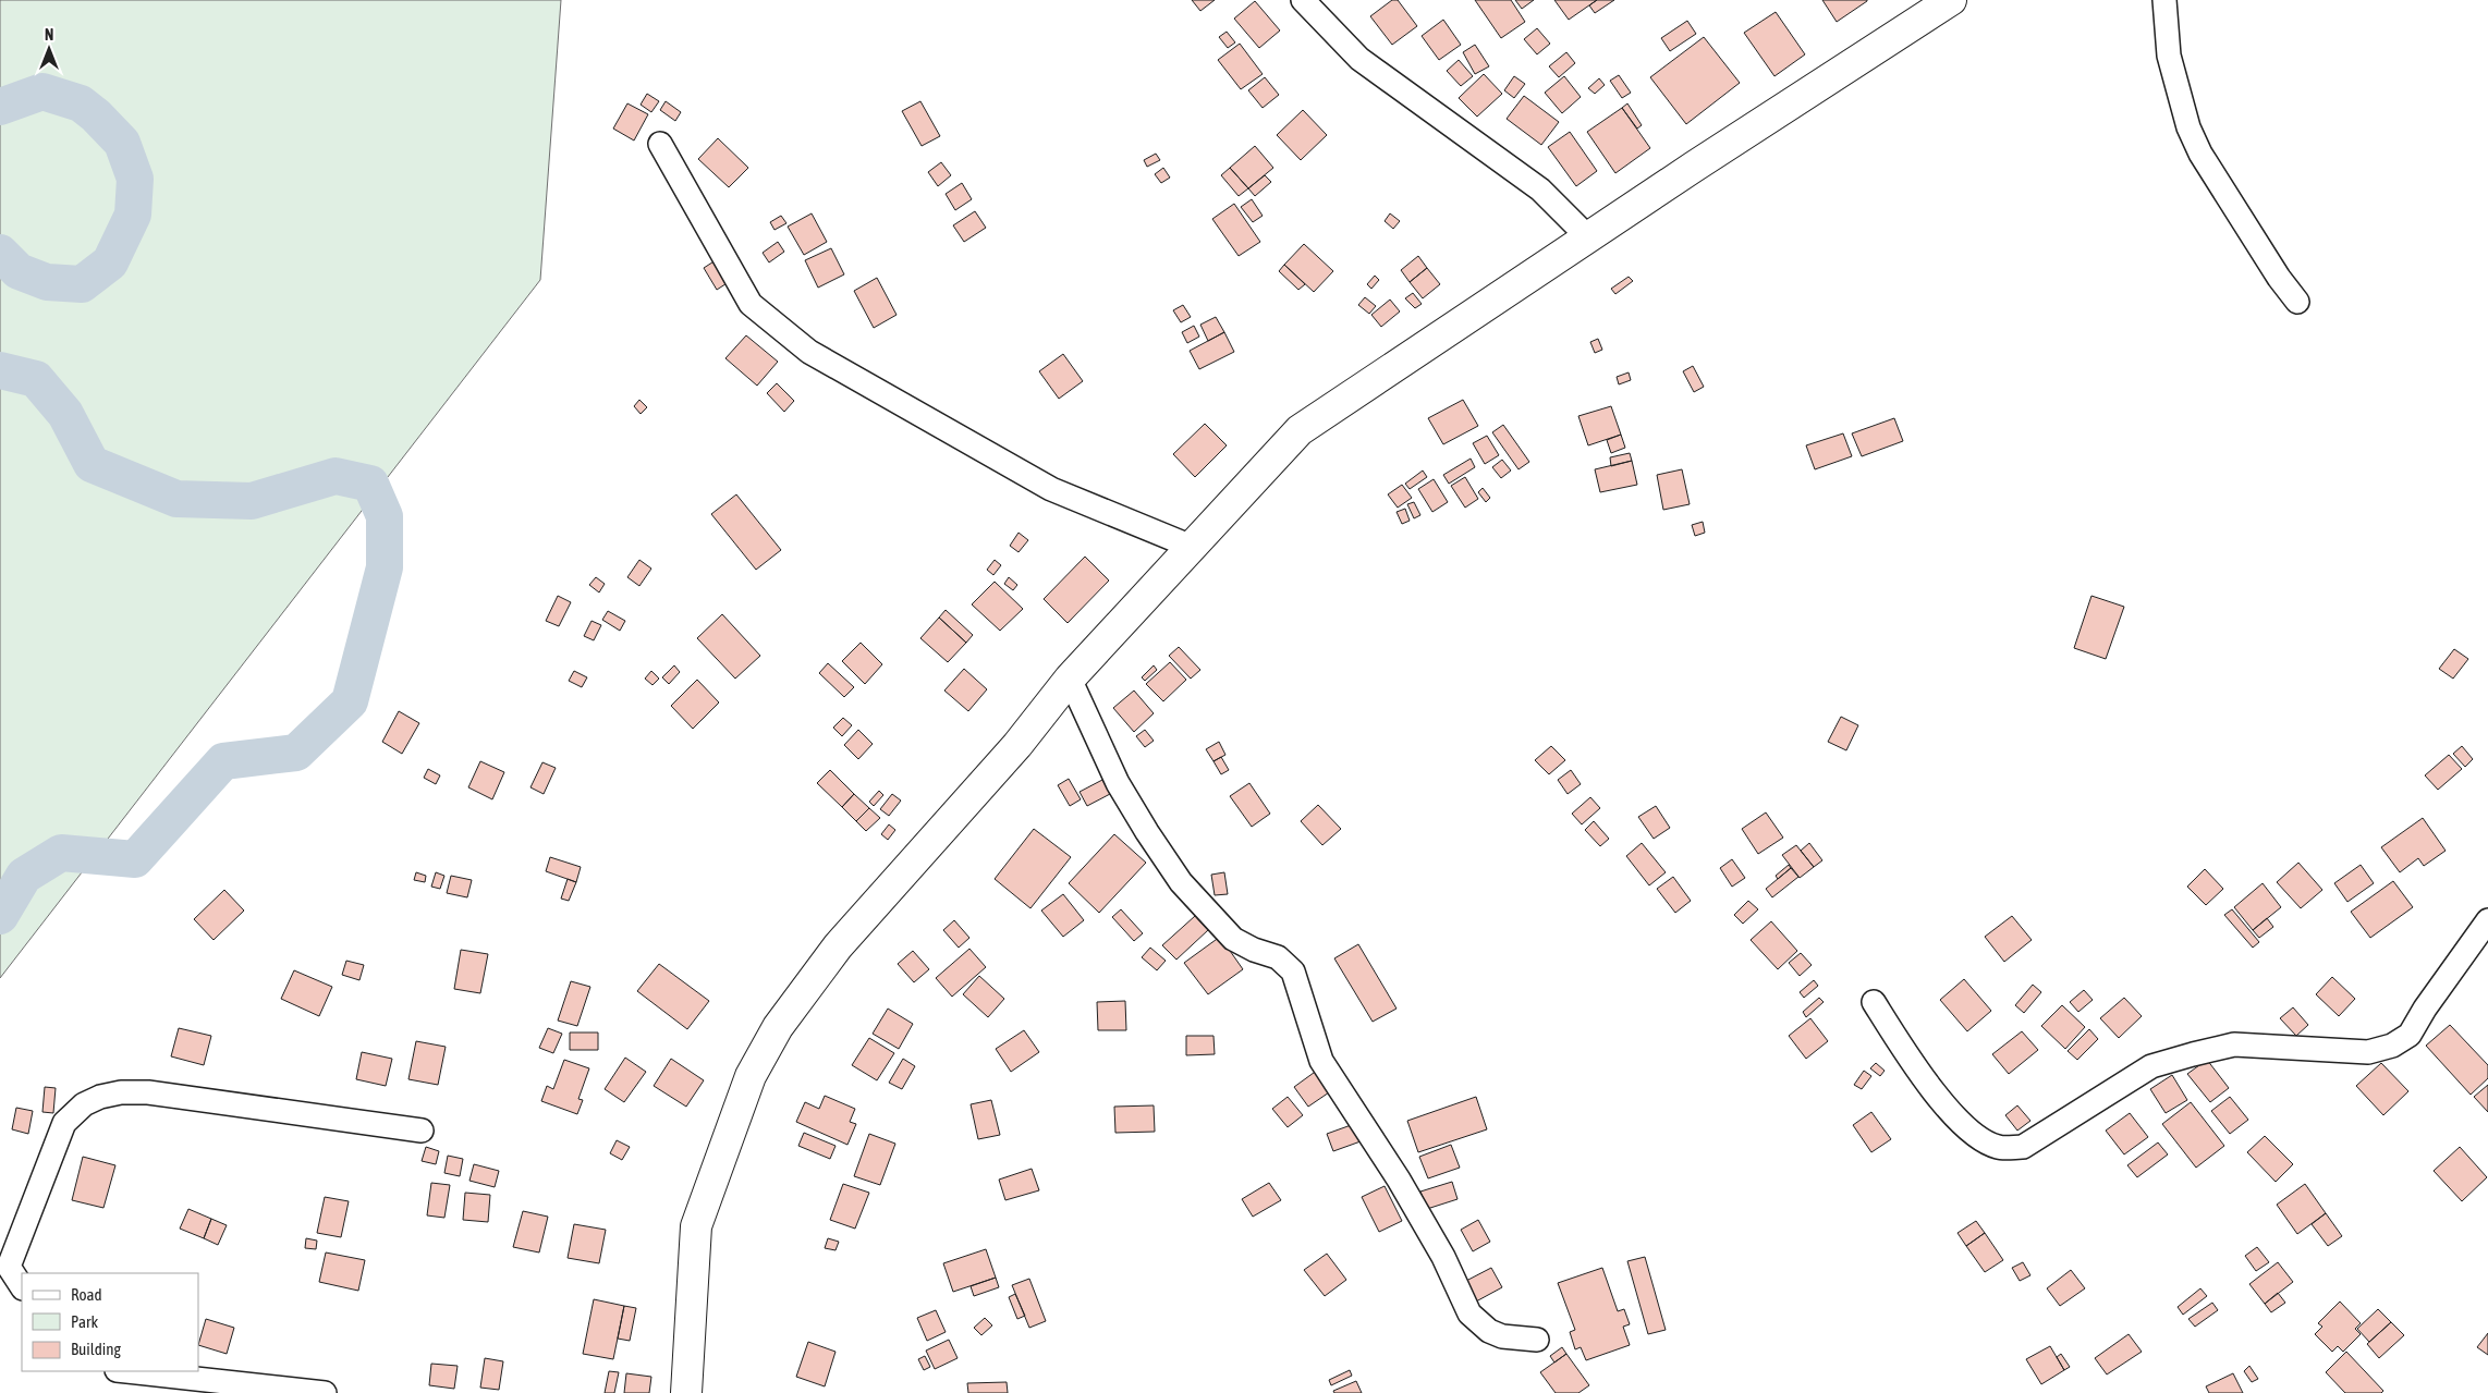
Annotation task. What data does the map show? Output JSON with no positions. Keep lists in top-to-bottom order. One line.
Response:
{"legend":["Road","Park","Building"],"north":"top"}
